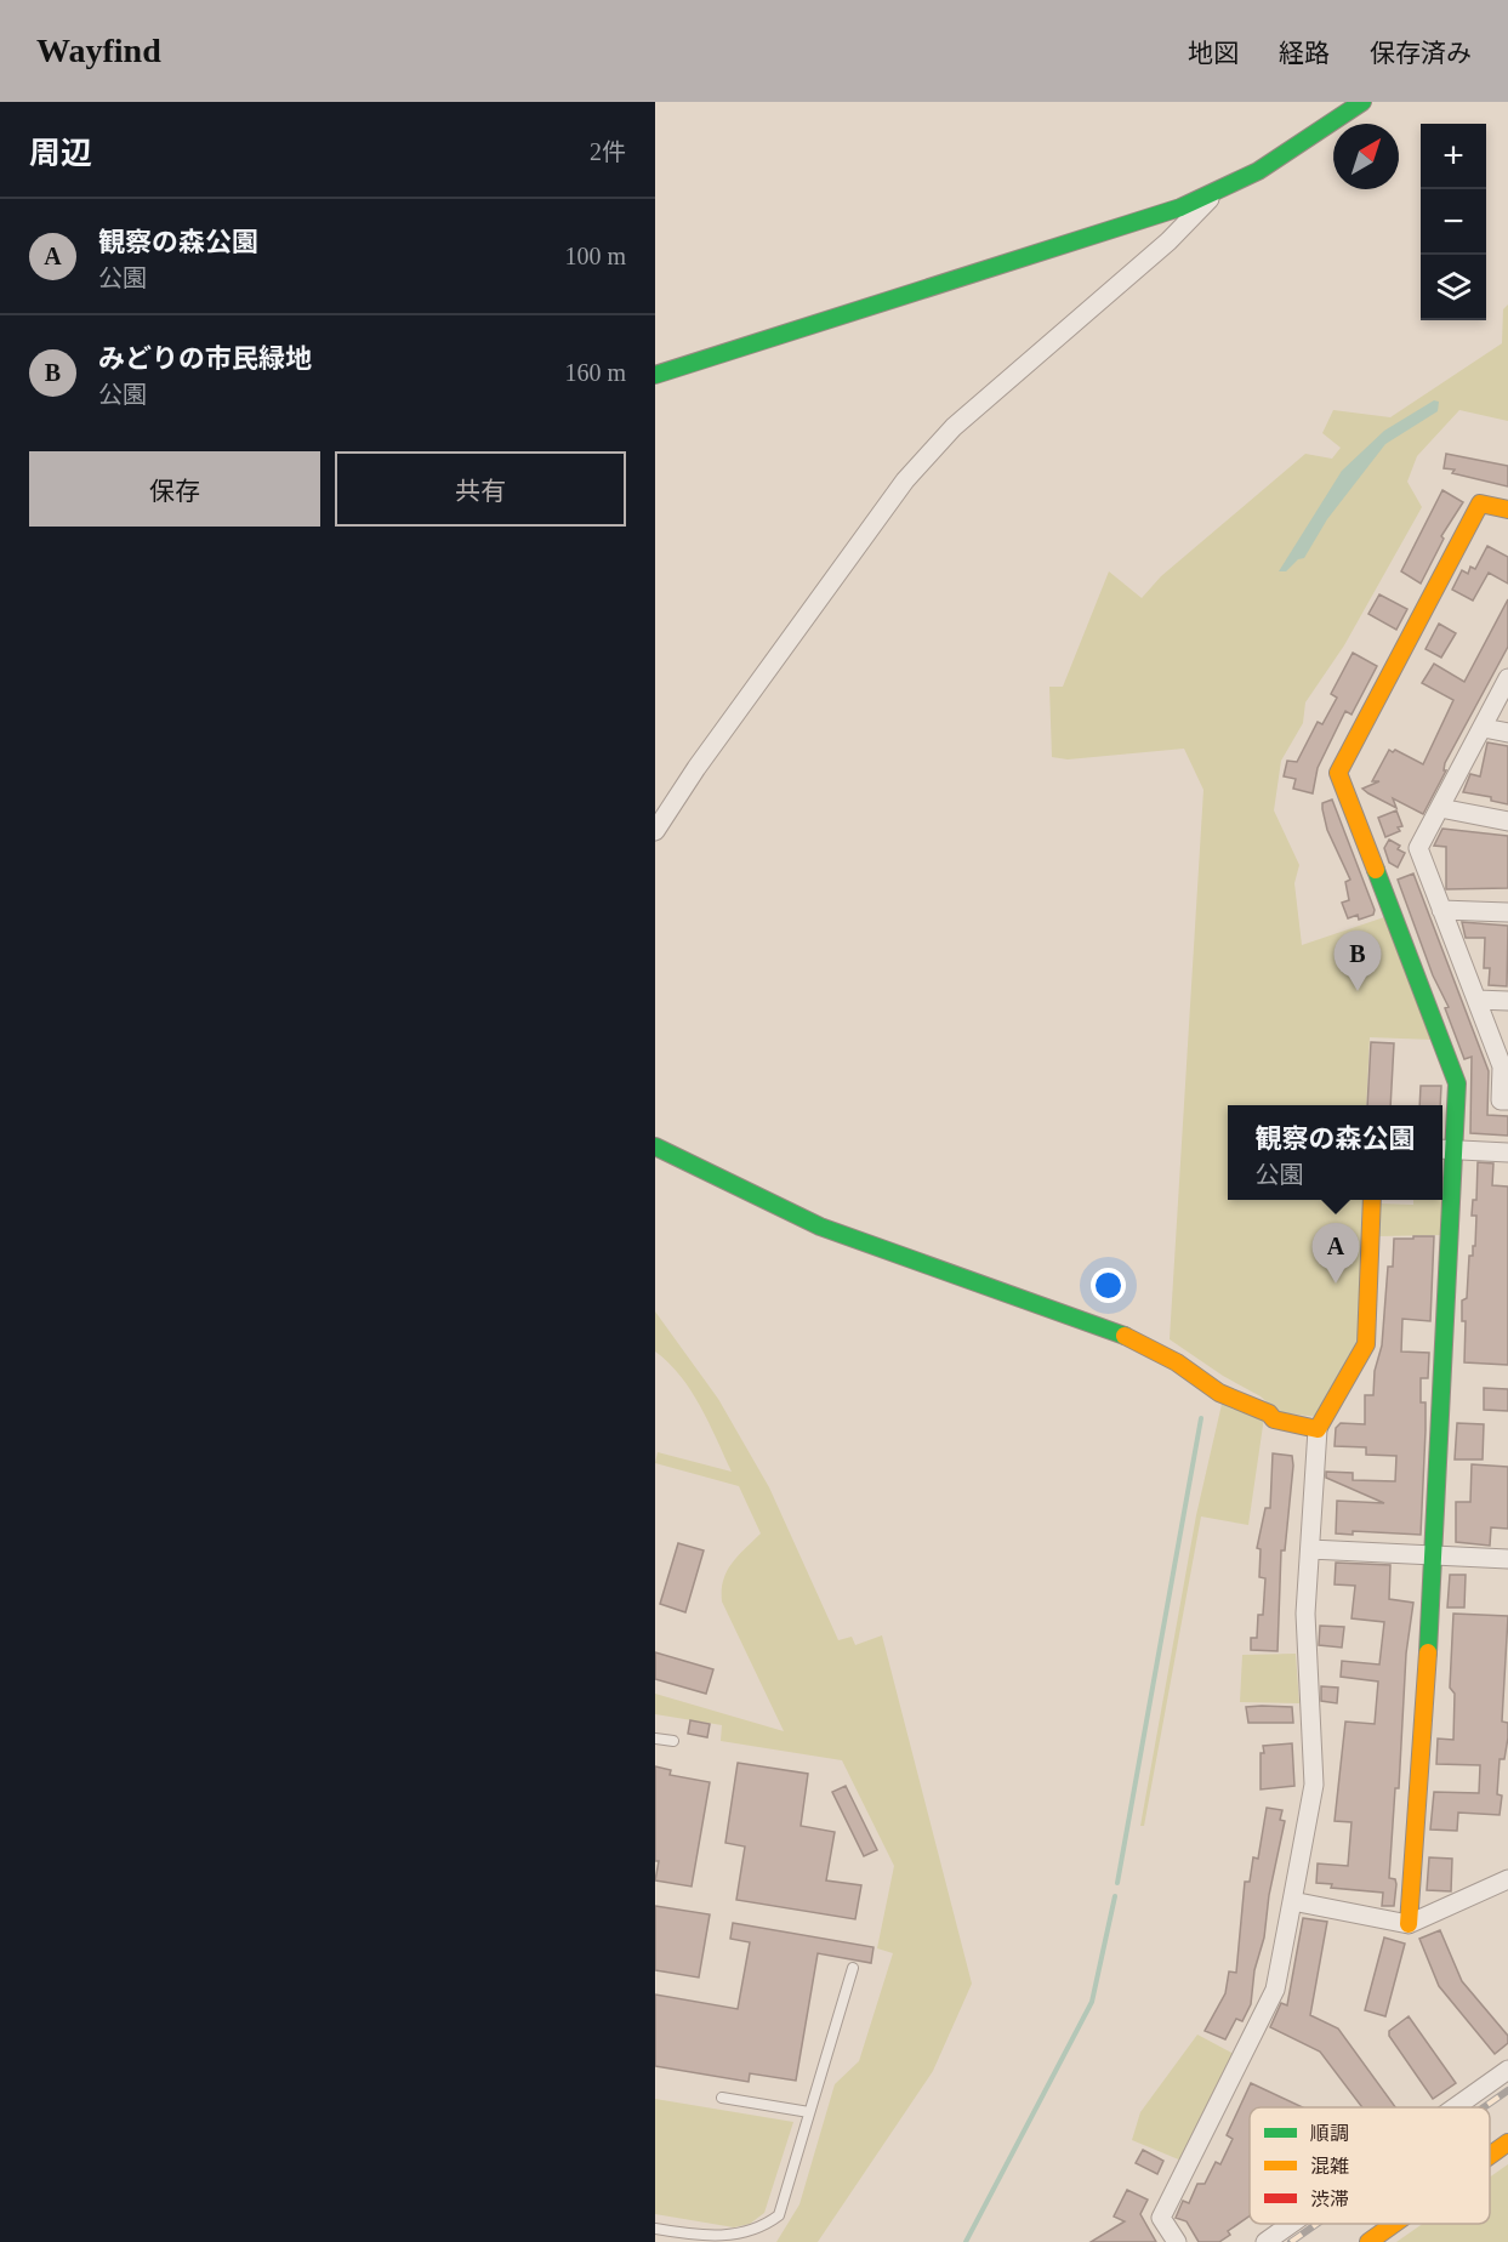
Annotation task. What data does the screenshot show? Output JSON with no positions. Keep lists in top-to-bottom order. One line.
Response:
{"legend":["順調","混雑","渋滞"],"north":"top right","page":{"header":"Wayfind","nav":["地図","経路","保存済み"],"heading":["周辺","2件"],"map_buttons":["+","−"],"list":[{"mark":"A","name":"観察の森公園","note":"公園","value":"100 m"},{"mark":"B","name":"みどりの市民緑地","note":"公園","value":"160 m"}],"buttons":["保存","共有"],"pins":["B","A"],"popup":["観察の森公園","公園"]}}
